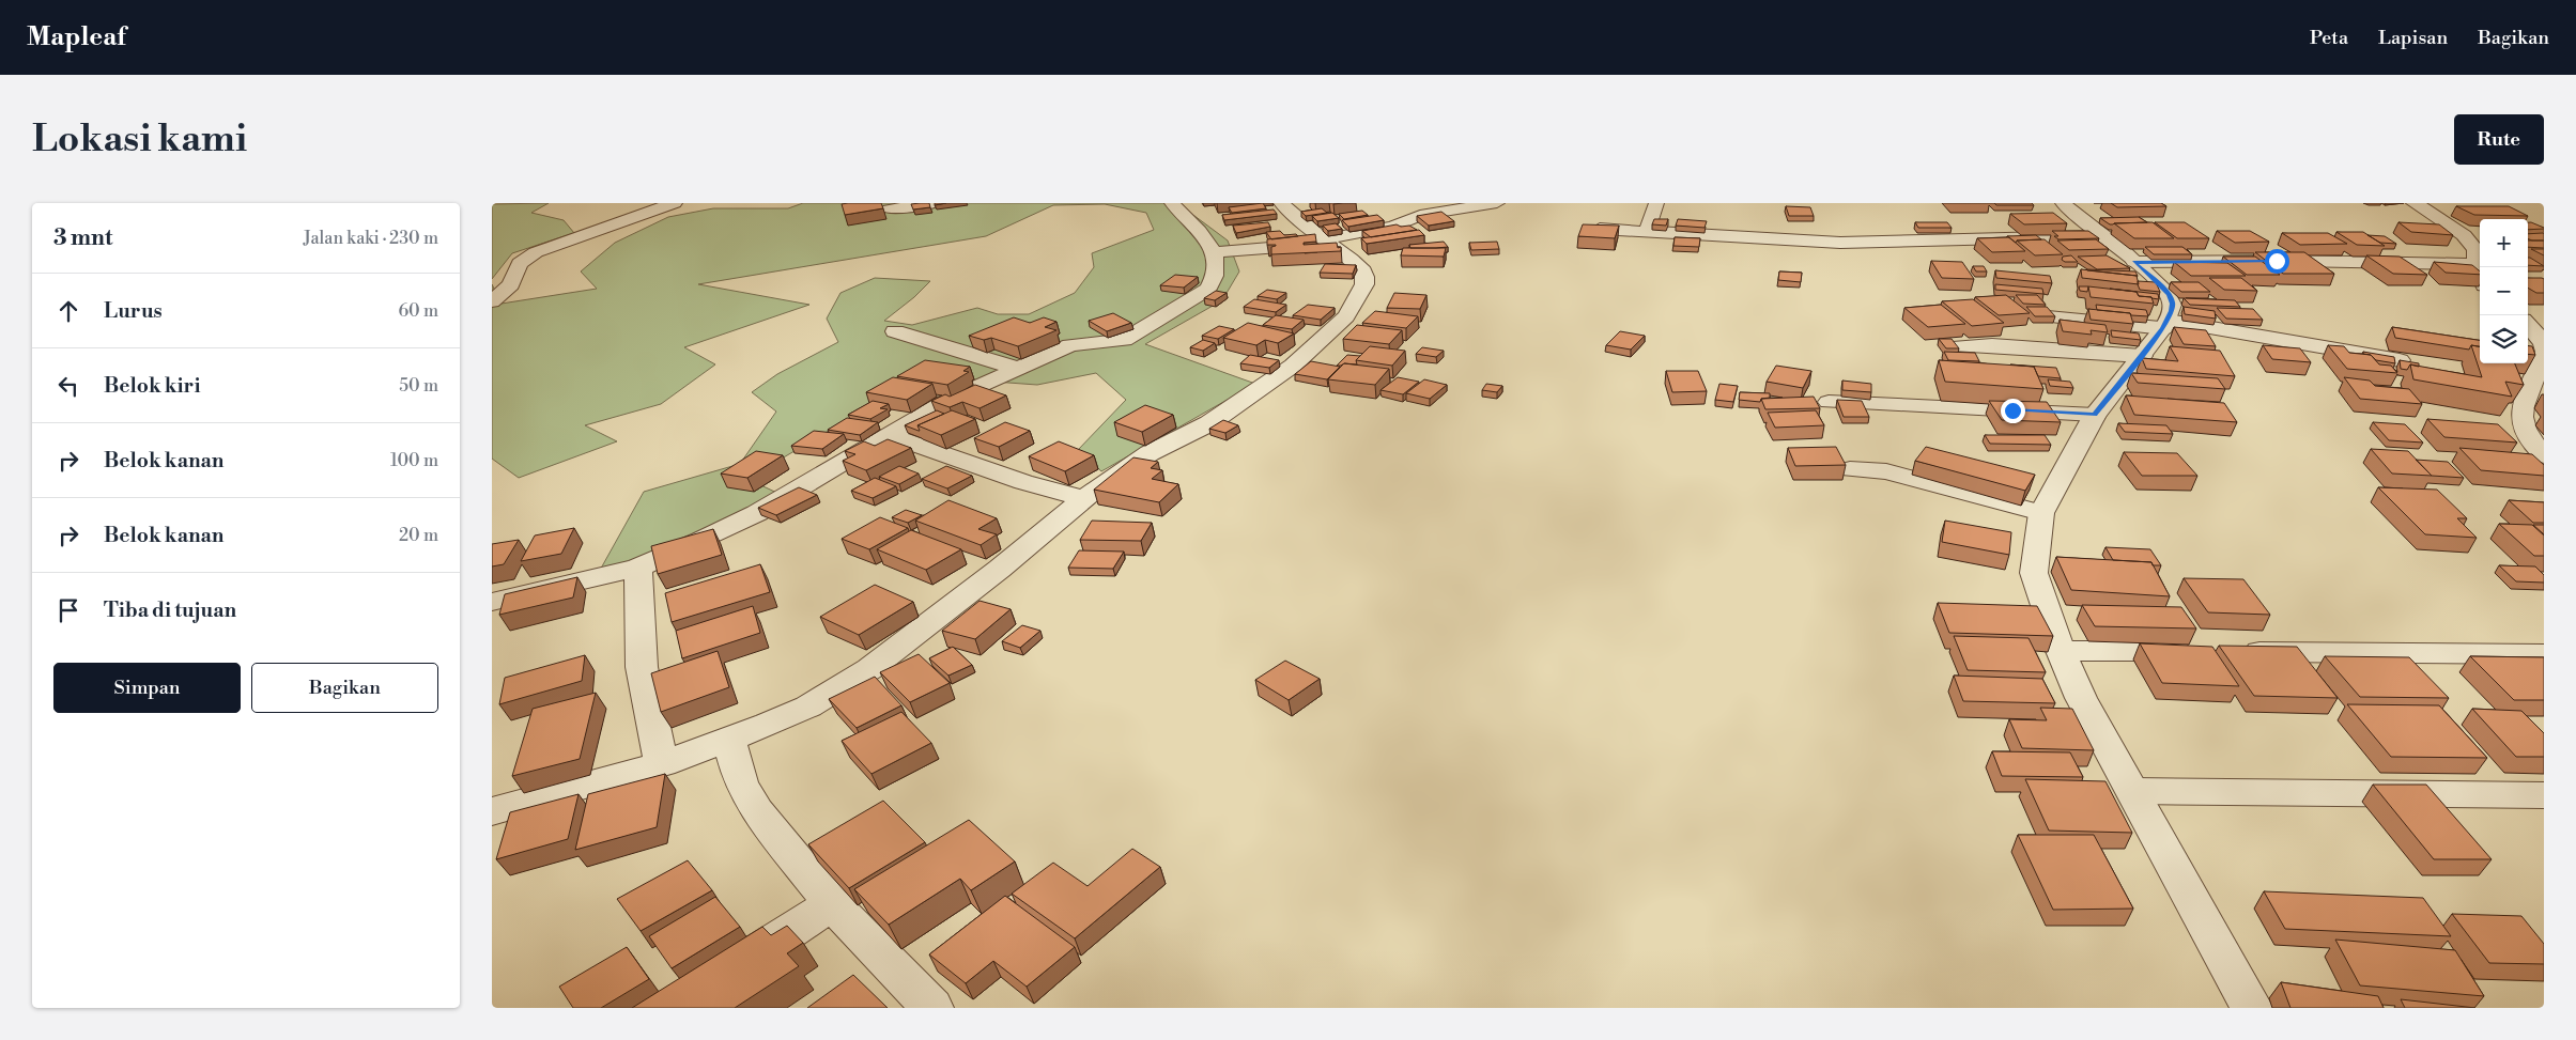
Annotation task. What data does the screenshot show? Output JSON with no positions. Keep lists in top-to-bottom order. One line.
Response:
{"page":{"header":"Mapleaf","nav":["Peta","Lapisan","Bagikan"],"buttons":["Rute",["Simpan","Bagikan"]],"title":"Lokasi kami","heading":["3 mnt","Jalan kaki · 230 m"],"map_buttons":["+","−"],"list":[["Lurus","60 m"],["Belok kiri","50 m"],["Belok kanan","100 m"],["Belok kanan","20 m"],"Tiba di tujuan"]}}
